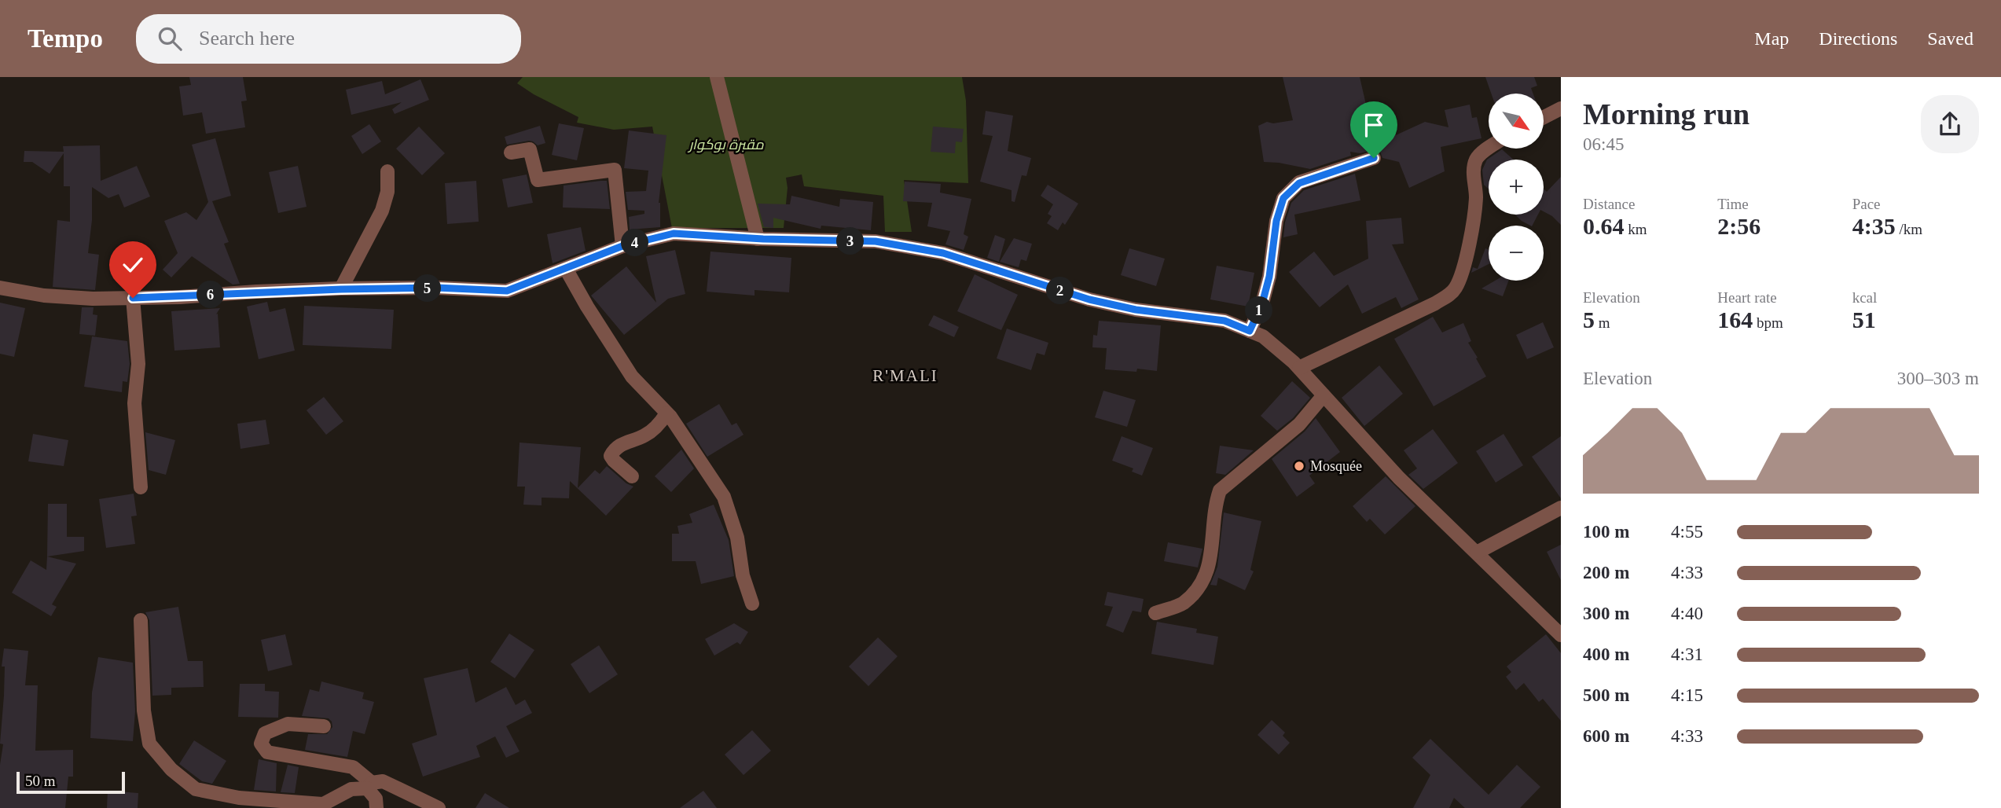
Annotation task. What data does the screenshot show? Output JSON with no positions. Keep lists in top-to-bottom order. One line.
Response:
{"districts":["R'MALI"],"parks":["مقبرة بوكوار"],"places":["Mosquée"],"scale_bar":"50 m","north":"bottom right","page":{"header":"Tempo","search":"Search here","nav":["Map","Directions","Saved"],"heading":["Morning run","06:45"],"map_buttons":["+","−"],"stats":[["Distance","0.64 km"],["Time","2:56"],["Pace","4:35 /km"],["Elevation","5 m"],["Heart rate","164 bpm"],["kcal","51"]],"pins":["3","4","5","2","6","1"],"chart":["Elevation","300–303 m"],"list":[{"name":"100 m","note":"4:55"},{"name":"200 m","note":"4:33"},{"name":"300 m","note":"4:40"},{"name":"400 m","note":"4:31"},{"name":"500 m","note":"4:15"},{"name":"600 m","note":"4:33"}],"scale":"50 m"}}
